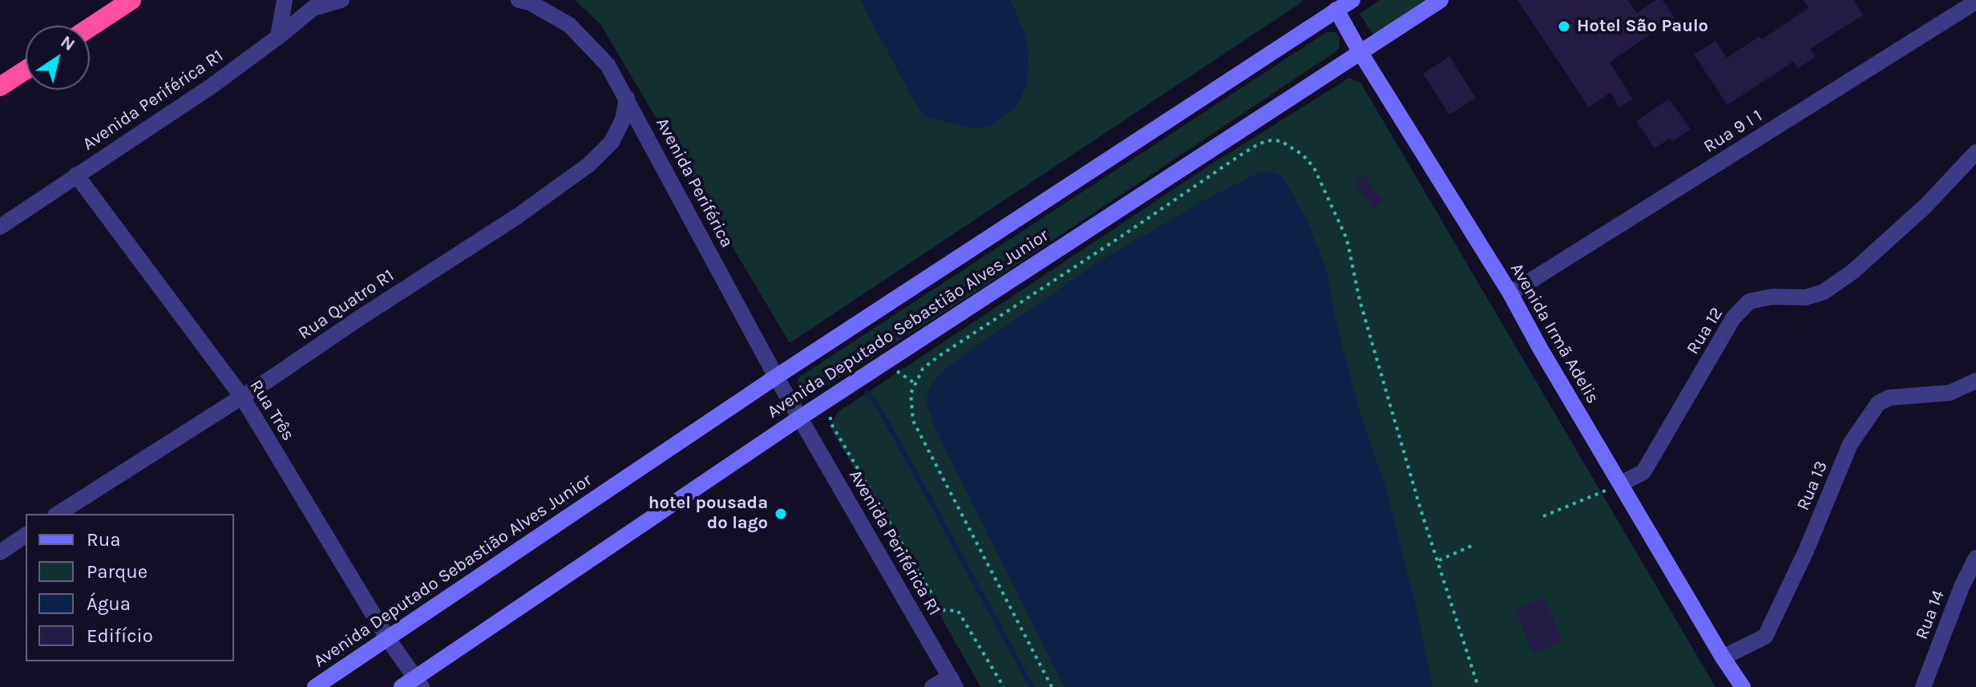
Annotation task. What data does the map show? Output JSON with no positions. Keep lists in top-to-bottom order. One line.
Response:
{"streets":{"street":["Avenida Periférica R1","Rua 9 I 1","Avenida Periférica","Rua Quatro R1","Avenida Deputado Sebastião Alves Junior","Rua 12","Avenida Irmã Adelis","Rua Três","Rua 13","Rua 14"]},"crossings":[["Avenida Periférica R1","Avenida Periférica"],["Avenida Periférica R1","Avenida Deputado Sebastião Alves Junior"],["Avenida Periférica R1","Rua Três"],["Rua 9 I 1","Avenida Irmã Adelis"],["Avenida Periférica","Rua Quatro R1"],["Avenida Periférica","Avenida Deputado Sebastião Alves Junior"],["Rua Quatro R1","Rua Três"],["Avenida Deputado Sebastião Alves Junior","Avenida Irmã Adelis"],["Avenida Deputado Sebastião Alves Junior","Rua Três"],["Rua 12","Avenida Irmã Adelis"],["Avenida Irmã Adelis","Rua 13"]],"places":["Hotel São Paulo","hotel pousada do lago"],"legend":["Rua","Parque","Água","Edifício"],"north":"top right"}
